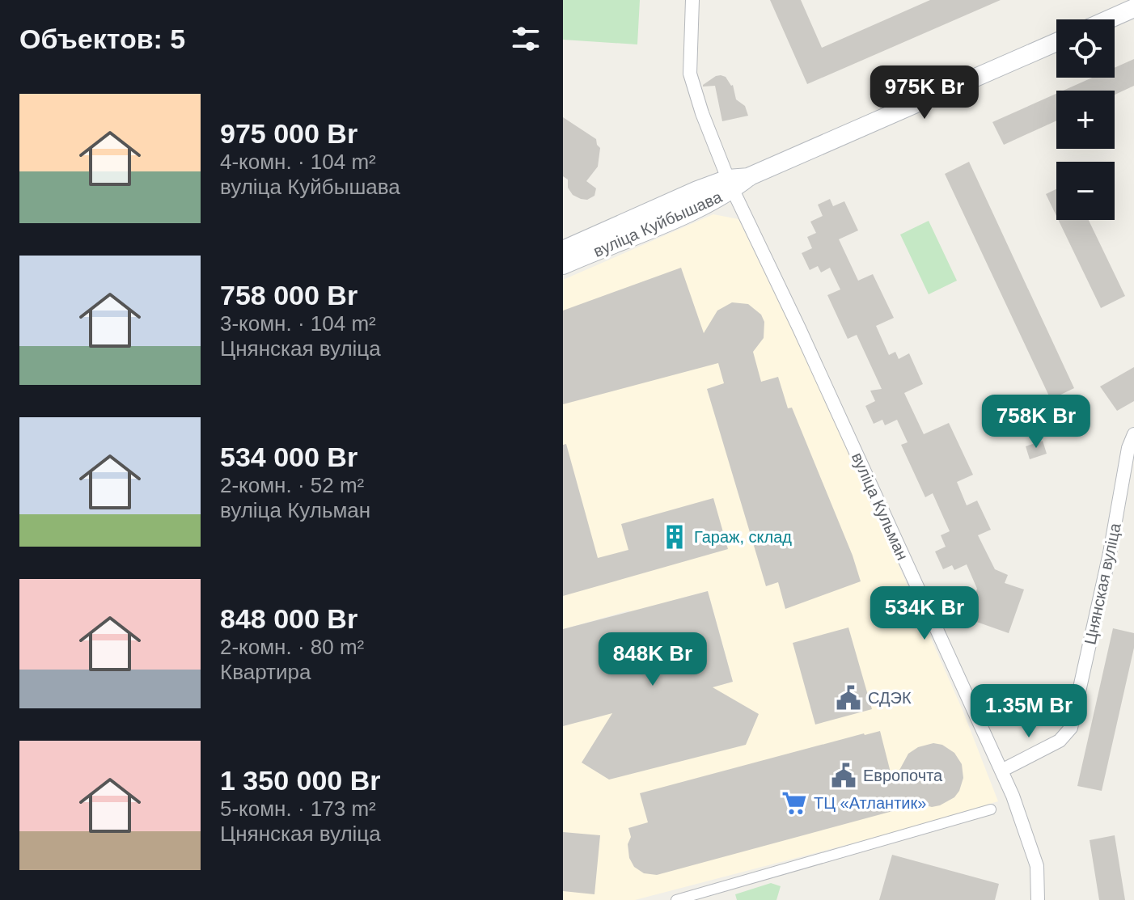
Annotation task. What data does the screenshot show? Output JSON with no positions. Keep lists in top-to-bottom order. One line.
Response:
{"streets":{"main road":["вуліца Куйбышава"],"street":["вуліца Кульман","Цнянская вуліца"]},"crossings":[["вуліца Куйбышава","вуліца Кульман"],["вуліца Кульман","Цнянская вуліца"]],"places":{"building":["Гараж, склад"],"public building":["СДЭК","Европочта"],"supermarket":["ТЦ «Атлантик»"]},"page":{"heading":"Объектов: 5","map_buttons":["+","−"],"price":["975K Br","758K Br","534K Br","848K Br","1.35M Br"],"list":[{"name":"975 000 Br","note":"4-комн. · 104 m² · вуліца Куйбышава"},{"name":"758 000 Br","note":"3-комн. · 104 m² · Цнянская вуліца"},{"name":"534 000 Br","note":"2-комн. · 52 m² · вуліца Кульман"},{"name":"848 000 Br","note":"2-комн. · 80 m² · Квартира"},{"name":"1 350 000 Br","note":"5-комн. · 173 m² · Цнянская вуліца"}]}}
